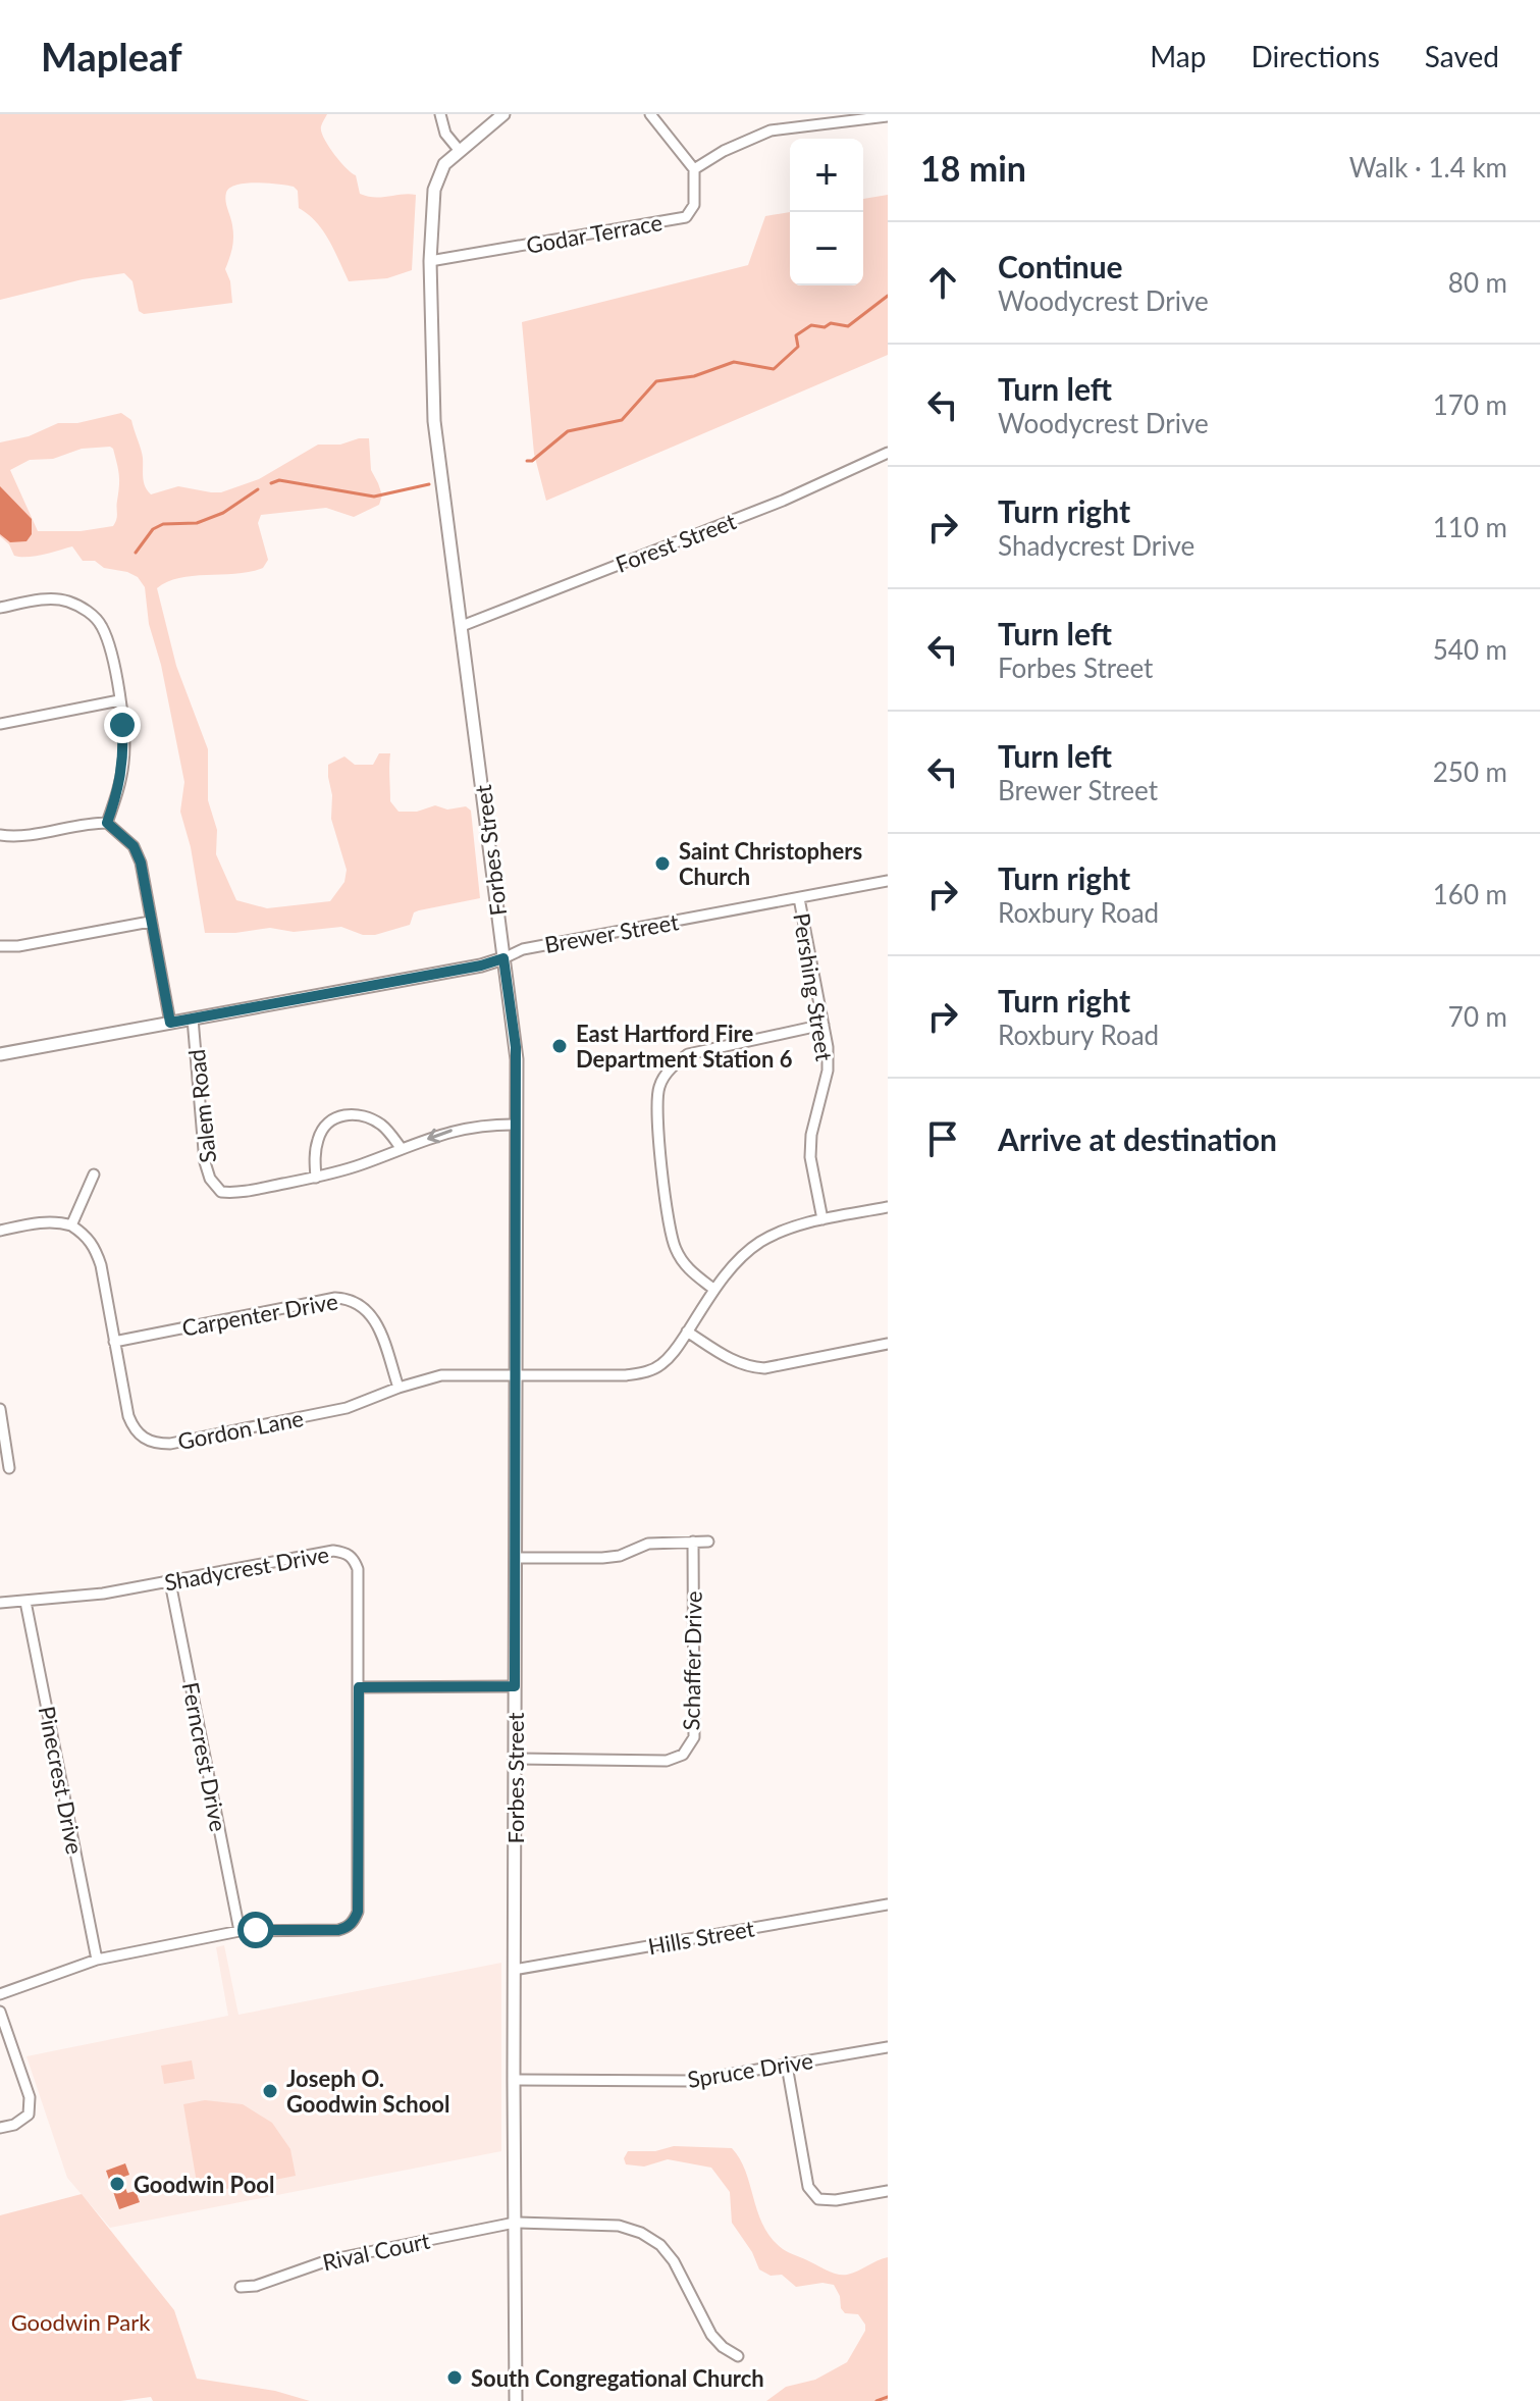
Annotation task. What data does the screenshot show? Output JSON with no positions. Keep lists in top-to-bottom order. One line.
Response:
{"streets":{"main road":["Forbes Street","Brewer Street"],"street":["Godar Terrace","Forest Street","Pershing Street","Salem Road","Carpenter Drive","Gordon Lane","Shadycrest Drive","Schaffer Drive","Ferncrest Drive","Pinecrest Drive","Hills Street","Spruce Drive","Rival Court"]},"crossings":[["Godar Terrace","Forbes Street"],["Forest Street","Forbes Street"],["Forbes Street","Brewer Street"],["Forbes Street","Salem Road"],["Forbes Street","Gordon Lane"],["Forbes Street","Schaffer Drive"],["Forbes Street","Hills Street"],["Forbes Street","Spruce Drive"],["Forbes Street","Rival Court"],["Brewer Street","Pershing Street"],["Brewer Street","Salem Road"],["Pershing Street","Gordon Lane"],["Carpenter Drive","Gordon Lane"],["Shadycrest Drive","Ferncrest Drive"],["Shadycrest Drive","Pinecrest Drive"]],"parks":["Goodwin Park"],"places":["Saint Christophers Church","East Hartford Fire Department Station 6","Joseph O. Goodwin School","Goodwin Pool","South Congregational Church"],"page":{"header":"Mapleaf","nav":["Map","Directions","Saved"],"heading":["18 min","Walk · 1.4 km"],"map_buttons":["+","−"],"list":[["Continue","Woodycrest Drive","80 m"],["Turn left","Woodycrest Drive","170 m"],["Turn right","Shadycrest Drive","110 m"],["Turn left","Forbes Street","540 m"],["Turn left","Brewer Street","250 m"],["Turn right","Roxbury Road","160 m"],["Turn right","Roxbury Road","70 m"],"Arrive at destination"]}}
